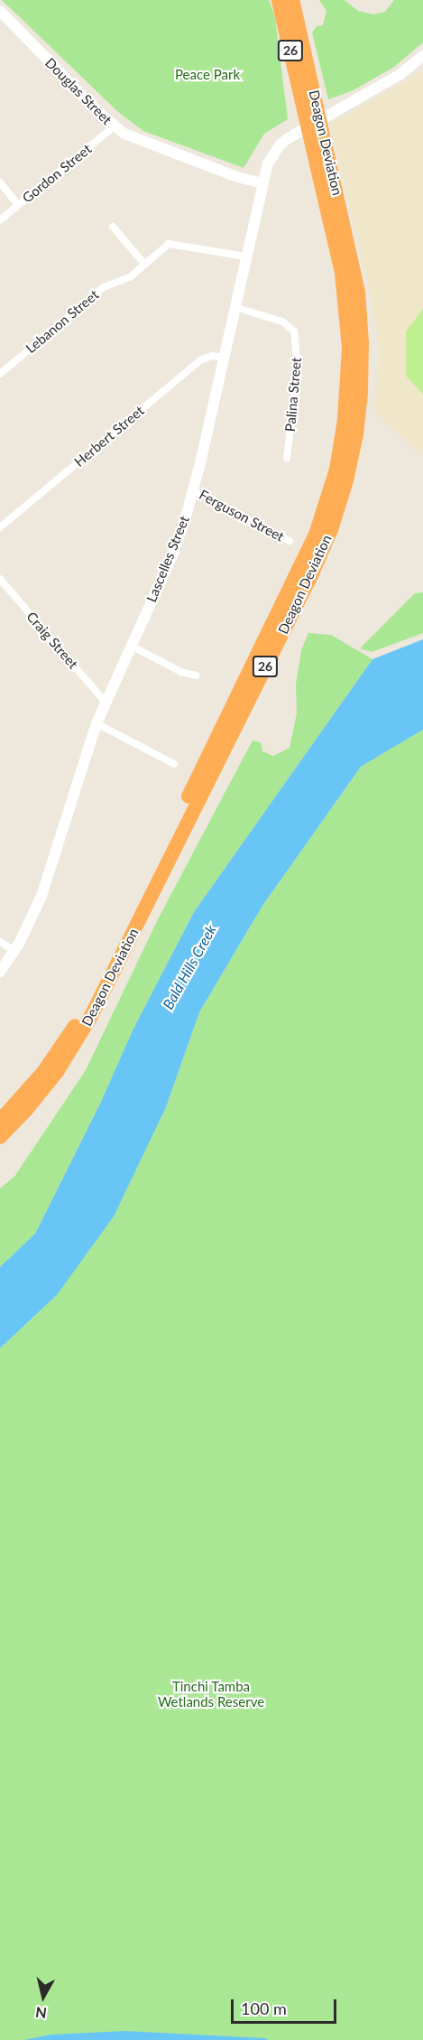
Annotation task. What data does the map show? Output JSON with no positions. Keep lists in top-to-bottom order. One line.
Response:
{"streets":{"highway":["26","Deagon Deviation"],"street":["Douglas Street","Gordon Street","Lebanon Street","Palina Street","Herbert Street","Ferguson Street","Lascelles Street","Craig Street"]},"crossings":[["Douglas Street","Gordon Street"],["Douglas Street","Lascelles Street"],["Lebanon Street","Lascelles Street"],["Palina Street","Lascelles Street"],["Herbert Street","Lascelles Street"],["Ferguson Street","Lascelles Street"],["Lascelles Street","Craig Street"]],"water":["Bald Hills Creek"],"parks":["Peace Park","Tinchi Tamba Wetlands Reserve"],"scale_bar":"100 m","north":"bottom"}
